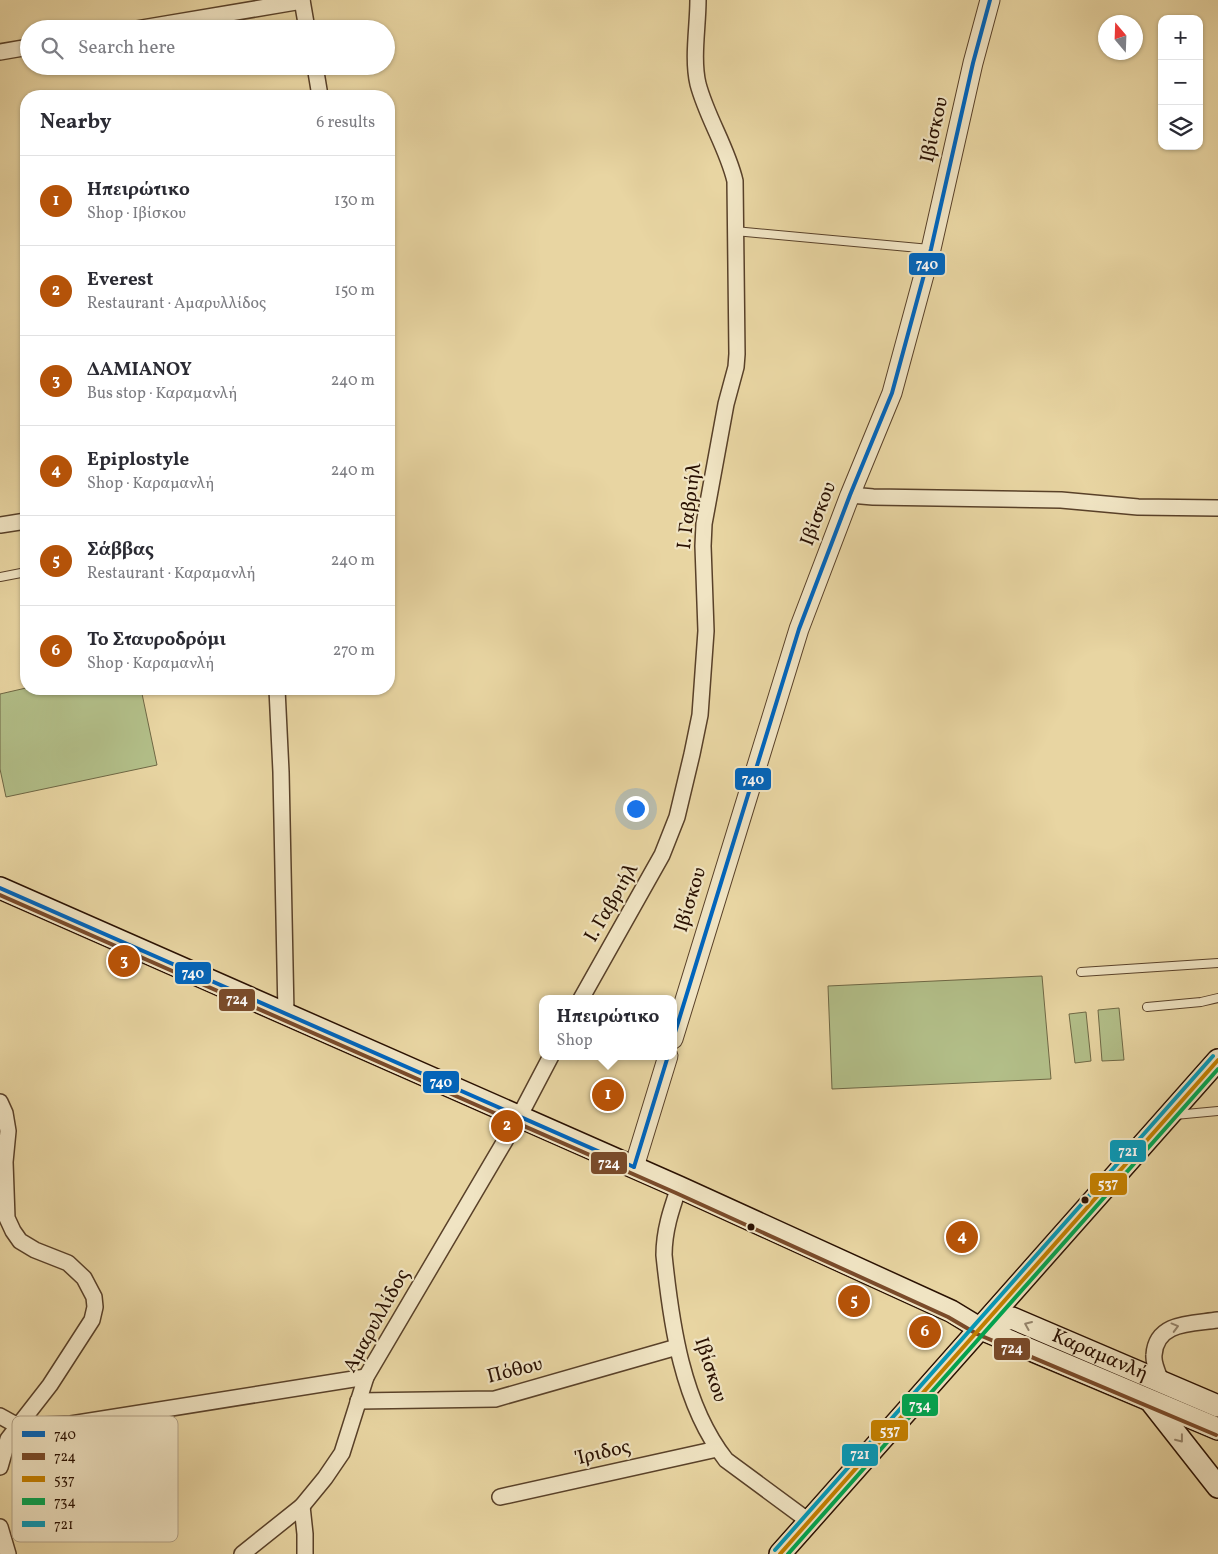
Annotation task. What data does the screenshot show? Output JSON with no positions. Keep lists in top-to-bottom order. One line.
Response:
{"streets":{"main road":["Καραμανλή"],"street":["Ιβίσκου","Ι. Γαβριήλ","Αμαρυλλίδος","Πόθου","Ίριδος"]},"crossings":[["Ιβίσκου","Καραμανλή"],["Ιβίσκου","Πόθου"],["Ιβίσκου","Ίριδος"],["Αμαρυλλίδος","Καραμανλή"],["Αμαρυλλίδος","Πόθου"]],"lines":["transit line 740","transit line 724","transit line 721","transit line 537","transit line 734"],"legend":["740","724","537","734","721"],"north":"top","page":{"map_buttons":["+","−"],"search":"Search here","heading":["Nearby","6 results"],"list":[{"mark":"1","name":"Ηπειρώτικο","note":"Shop · Ιβίσκου","value":"130 m"},{"mark":"2","name":"Everest","note":"Restaurant · Αμαρυλλίδος","value":"150 m"},{"mark":"3","name":"ΔΑΜΙΑΝΟΥ","note":"Bus stop · Καραμανλή","value":"240 m"},{"mark":"4","name":"Epiplostyle","note":"Shop · Καραμανλή","value":"240 m"},{"mark":"5","name":"Σάββας","note":"Restaurant · Καραμανλή","value":"240 m"},{"mark":"6","name":"Το Σταυροδρόμι","note":"Shop · Καραμανλή","value":"270 m"}],"pins":["3","1","2","4","5","6"],"popup":["Ηπειρώτικο","Shop"]}}
